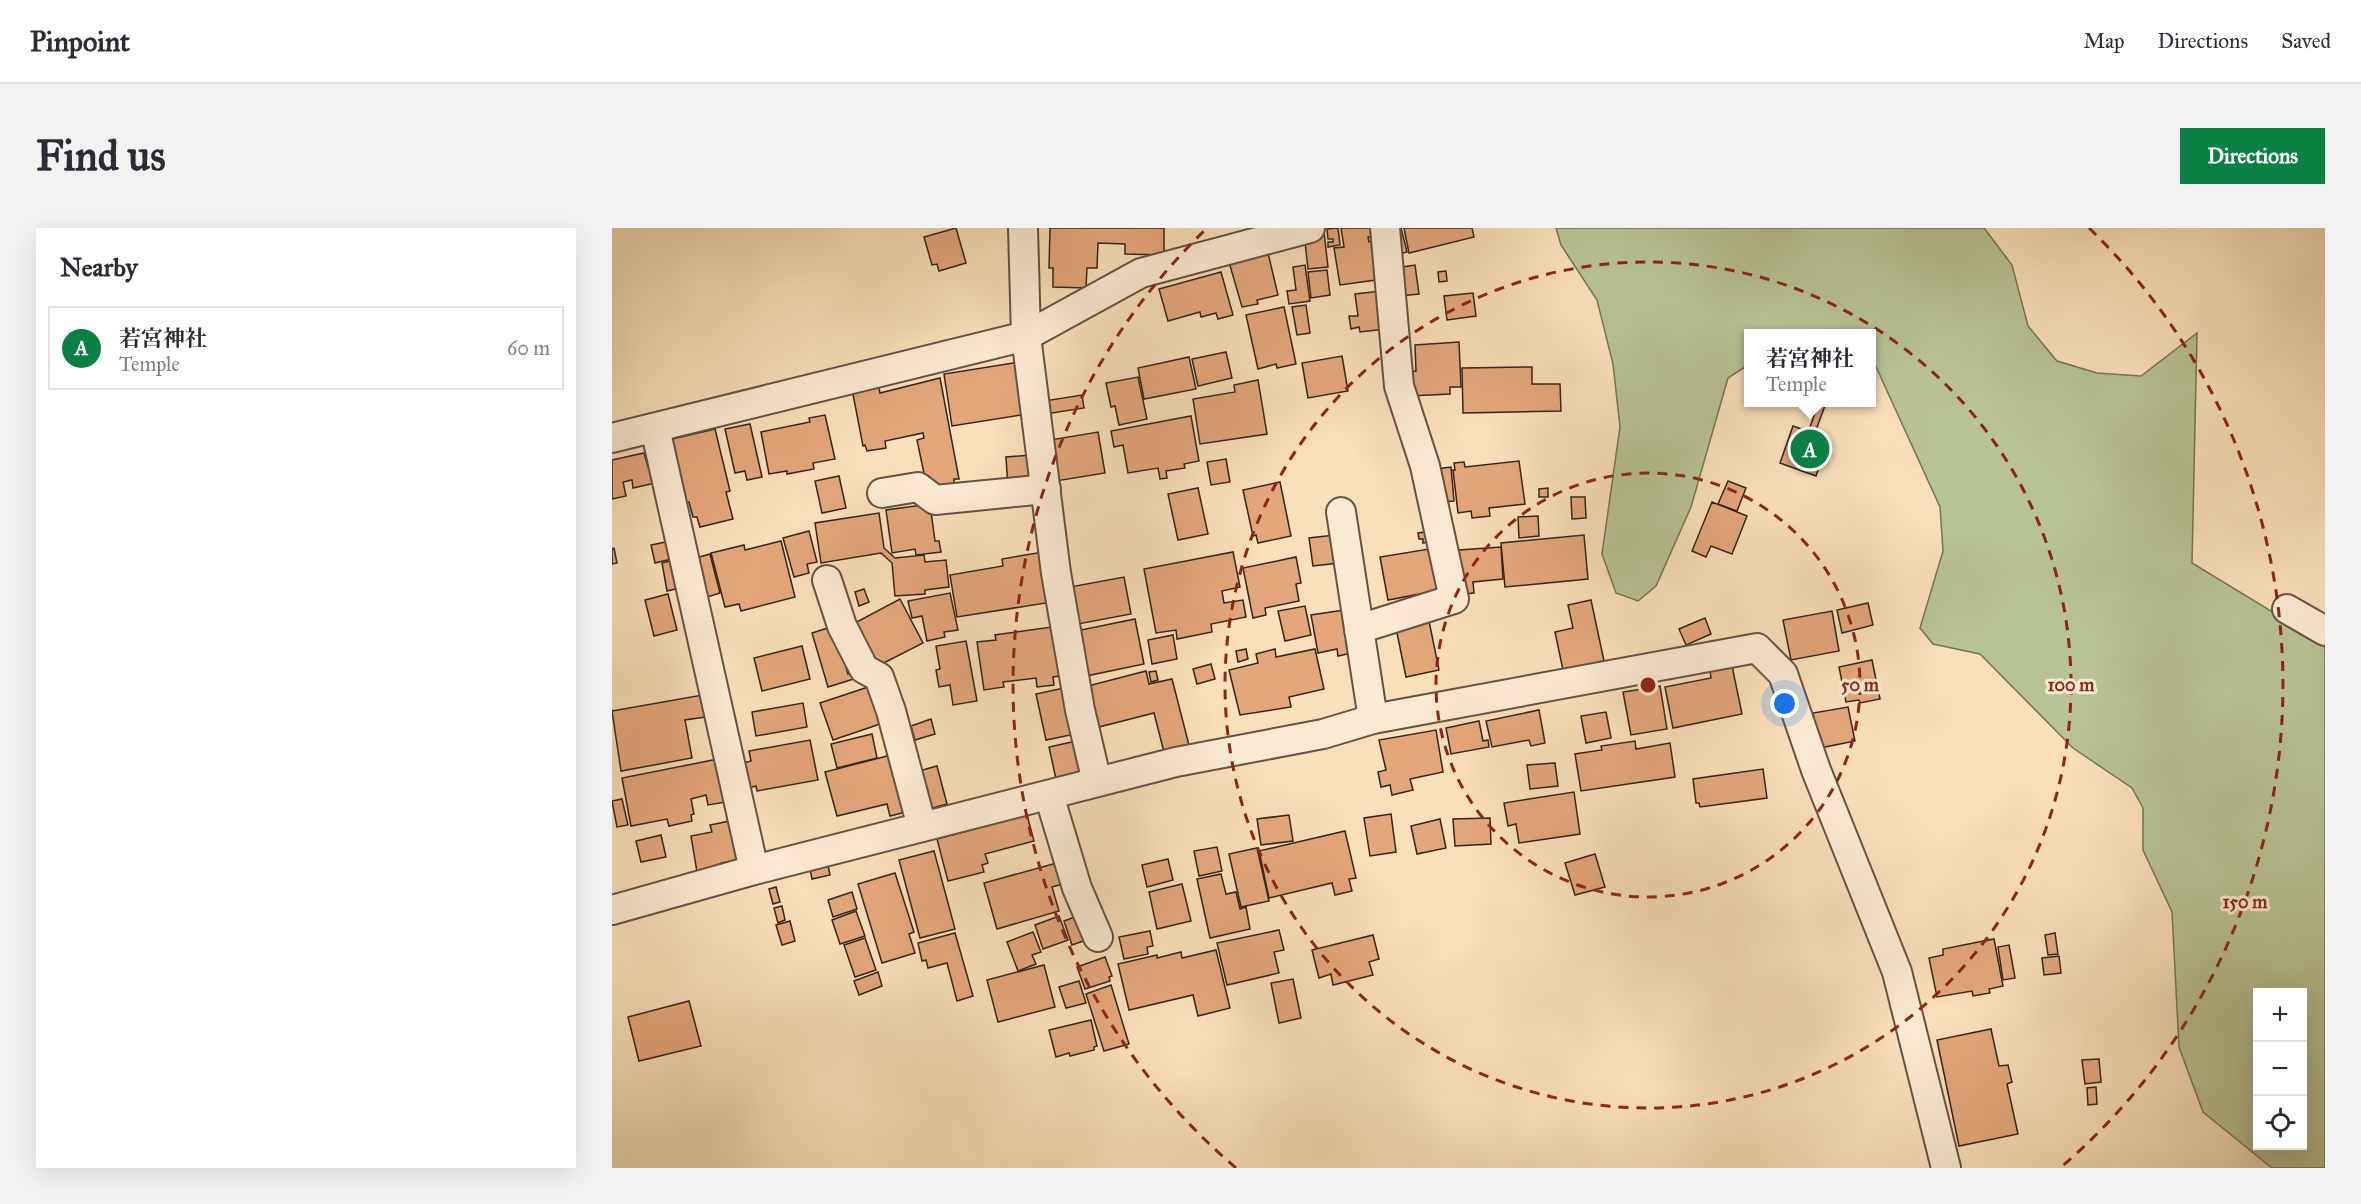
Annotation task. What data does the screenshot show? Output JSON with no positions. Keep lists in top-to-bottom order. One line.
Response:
{"page":{"header":"Pinpoint","nav":["Map","Directions","Saved"],"buttons":"Directions","title":"Find us","heading":"Nearby","list":[{"mark":"A","name":"若宮神社","note":"Temple","value":"60 m"}],"popup":["若宮神社","Temple"],"pins":"A","map_buttons":["+","−"]},"rings":["50 m","100 m","150 m"]}
